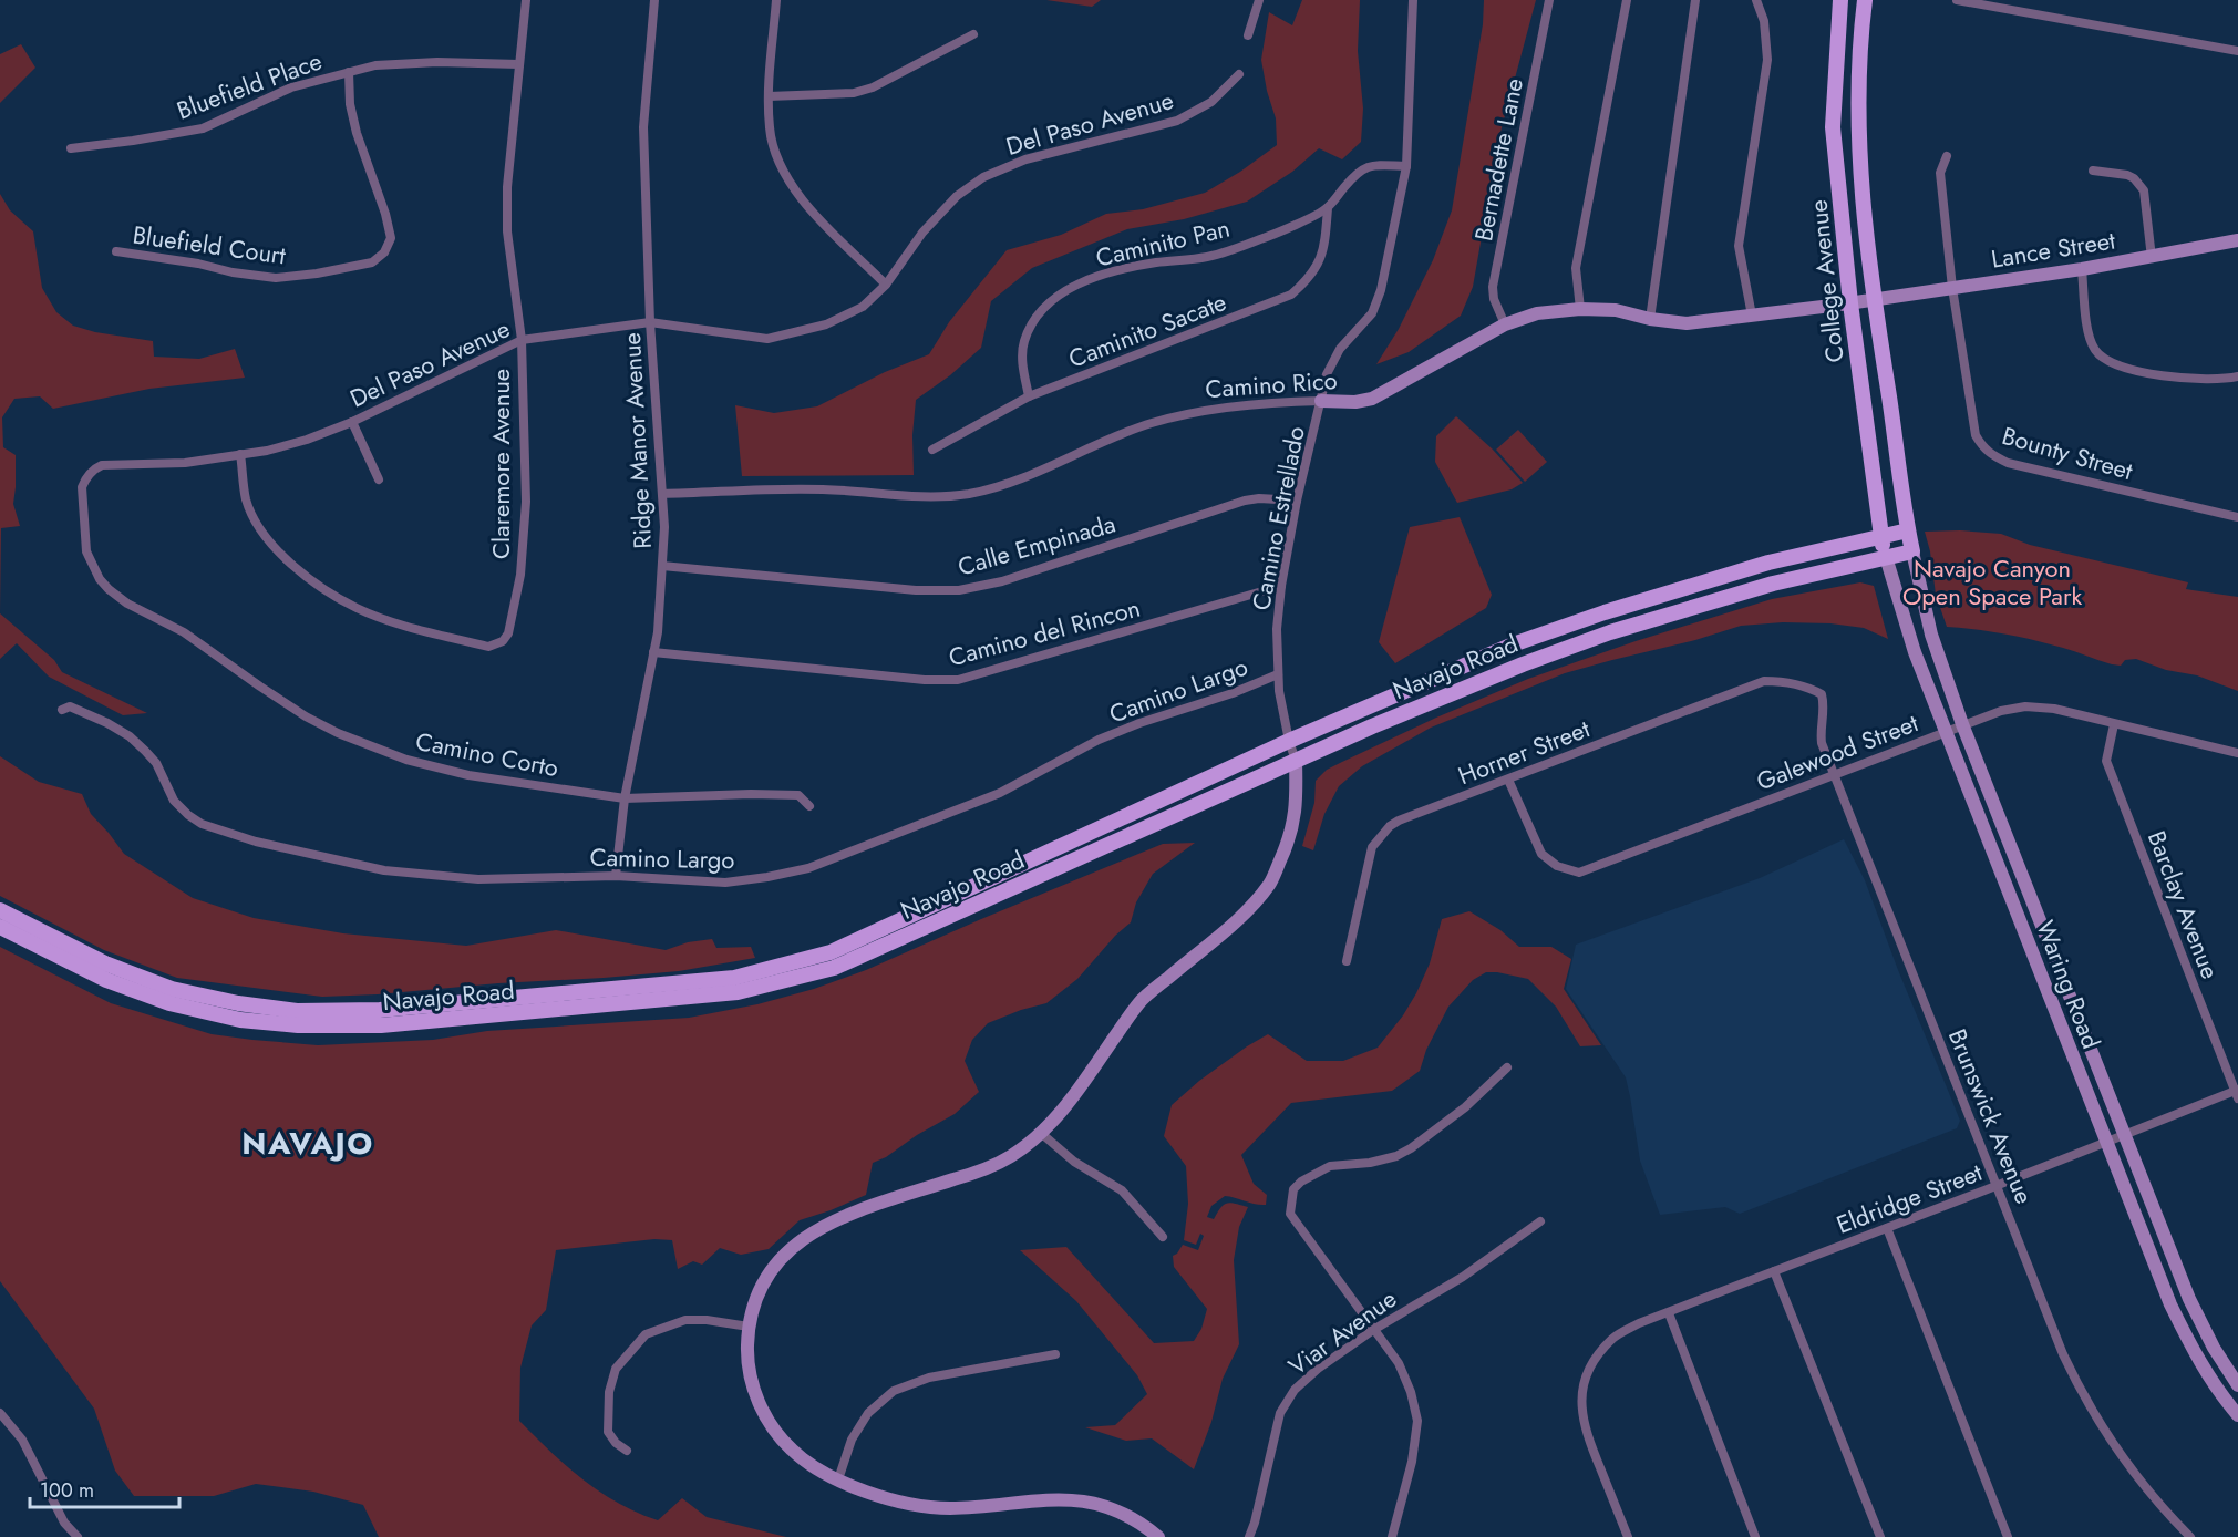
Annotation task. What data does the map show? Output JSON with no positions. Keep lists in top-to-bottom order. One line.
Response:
{"streets":{"main road":["College Avenue","Navajo Road"],"street":["Bluefield Place","Del Paso Avenue","Bernadette Lane","Caminito Pan","Bluefield Court","Lance Street","Caminito Sacate","Camino Rico","Ridge Manor Avenue","Bounty Street","Claremore Avenue","Camino Estrellado","Calle Empinada","Camino del Rincon","Camino Largo","Horner Street","Galewood Street","Camino Corto","Barclay Avenue","Waring Road","Brunswick Avenue","Eldridge Street","Viar Avenue"]},"crossings":[["Bluefield Place","Bluefield Court"],["Bluefield Place","Claremore Avenue"],["Del Paso Avenue","Ridge Manor Avenue"],["Del Paso Avenue","Claremore Avenue"],["Del Paso Avenue","Camino Corto"],["Bernadette Lane","Camino Rico"],["Caminito Pan","Caminito Sacate"],["Caminito Pan","Camino Estrellado"],["Lance Street","College Avenue"],["Lance Street","Camino Rico"],["Lance Street","Bounty Street"],["College Avenue","Camino Rico"],["College Avenue","Navajo Road"],["College Avenue","Waring Road"],["Camino Rico","Ridge Manor Avenue"],["Camino Rico","Camino Estrellado"],["Ridge Manor Avenue","Calle Empinada"],["Ridge Manor Avenue","Camino del Rincon"],["Ridge Manor Avenue","Camino Largo"],["Ridge Manor Avenue","Camino Corto"],["Camino Estrellado","Calle Empinada"],["Camino Estrellado","Camino del Rincon"],["Camino Estrellado","Navajo Road"],["Camino Estrellado","Camino Largo"],["Navajo Road","Waring Road"],["Horner Street","Galewood Street"],["Horner Street","Brunswick Avenue"],["Galewood Street","Barclay Avenue"],["Galewood Street","Waring Road"],["Galewood Street","Brunswick Avenue"],["Barclay Avenue","Eldridge Street"],["Waring Road","Eldridge Street"],["Brunswick Avenue","Eldridge Street"]],"districts":["NAVAJO"],"parks":["Navajo Canyon Open Space Park"],"scale_bar":"100 m"}
